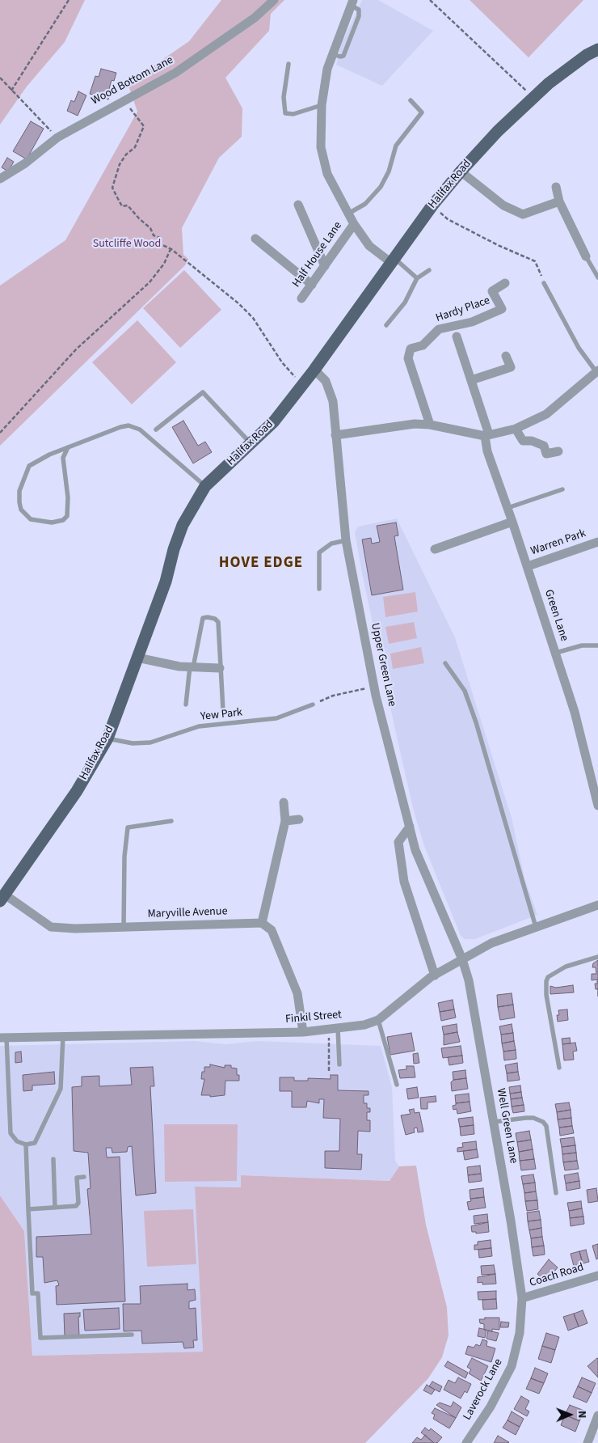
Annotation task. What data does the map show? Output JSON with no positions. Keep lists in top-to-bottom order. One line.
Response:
{"streets":{"main road":["Halifax Road"],"street":["Wood Bottom Lane","Half House Lane","Hardy Place","Warren Park","Green Lane","Upper Green Lane","Maryville Avenue","Finkil Street","Well Green Lane","Coach Road","Laverock Lane"],"lane":["Yew Park"]},"crossings":[["Halifax Road","Half House Lane"],["Halifax Road","Upper Green Lane"],["Halifax Road","Yew Park"],["Halifax Road","Maryville Avenue"],["Warren Park","Green Lane"],["Upper Green Lane","Finkil Street"],["Upper Green Lane","Well Green Lane"],["Finkil Street","Well Green Lane"],["Well Green Lane","Coach Road"],["Well Green Lane","Laverock Lane"],["Coach Road","Laverock Lane"]],"districts":["HOVE EDGE"],"parks":["Sutcliffe Wood"],"north":"right"}
